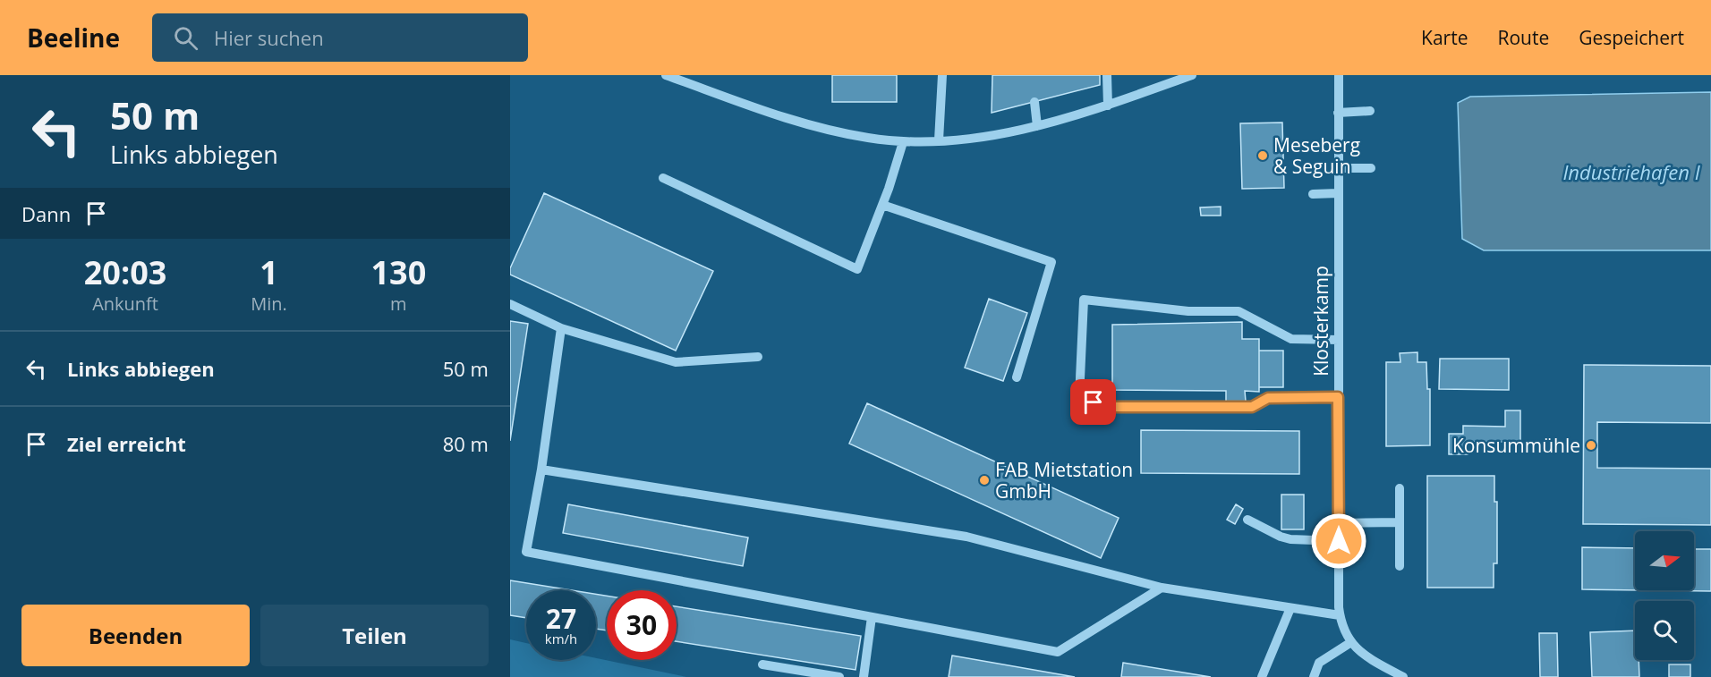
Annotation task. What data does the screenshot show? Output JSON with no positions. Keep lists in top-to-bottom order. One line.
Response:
{"streets":{"street":["Klosterkamp"]},"water":["Industriehafen I"],"places":["Meseberg & Seguin","Konsummühle","FAB Mietstation GmbH"],"north":"right","page":{"header":"Beeline","search":"Hier suchen","nav":["Karte","Route","Gespeichert"],"turn":["50 m","Links abbiegen"],"then":"Dann","eta":["20:03","Ankunft","1","Min.","130","m"],"list":[{"name":"Links abbiegen","value":"50 m"},{"name":"Ziel erreicht","value":"80 m"}],"speed":"27 km/h","limit":"30","buttons":["Beenden","Teilen"]}}
